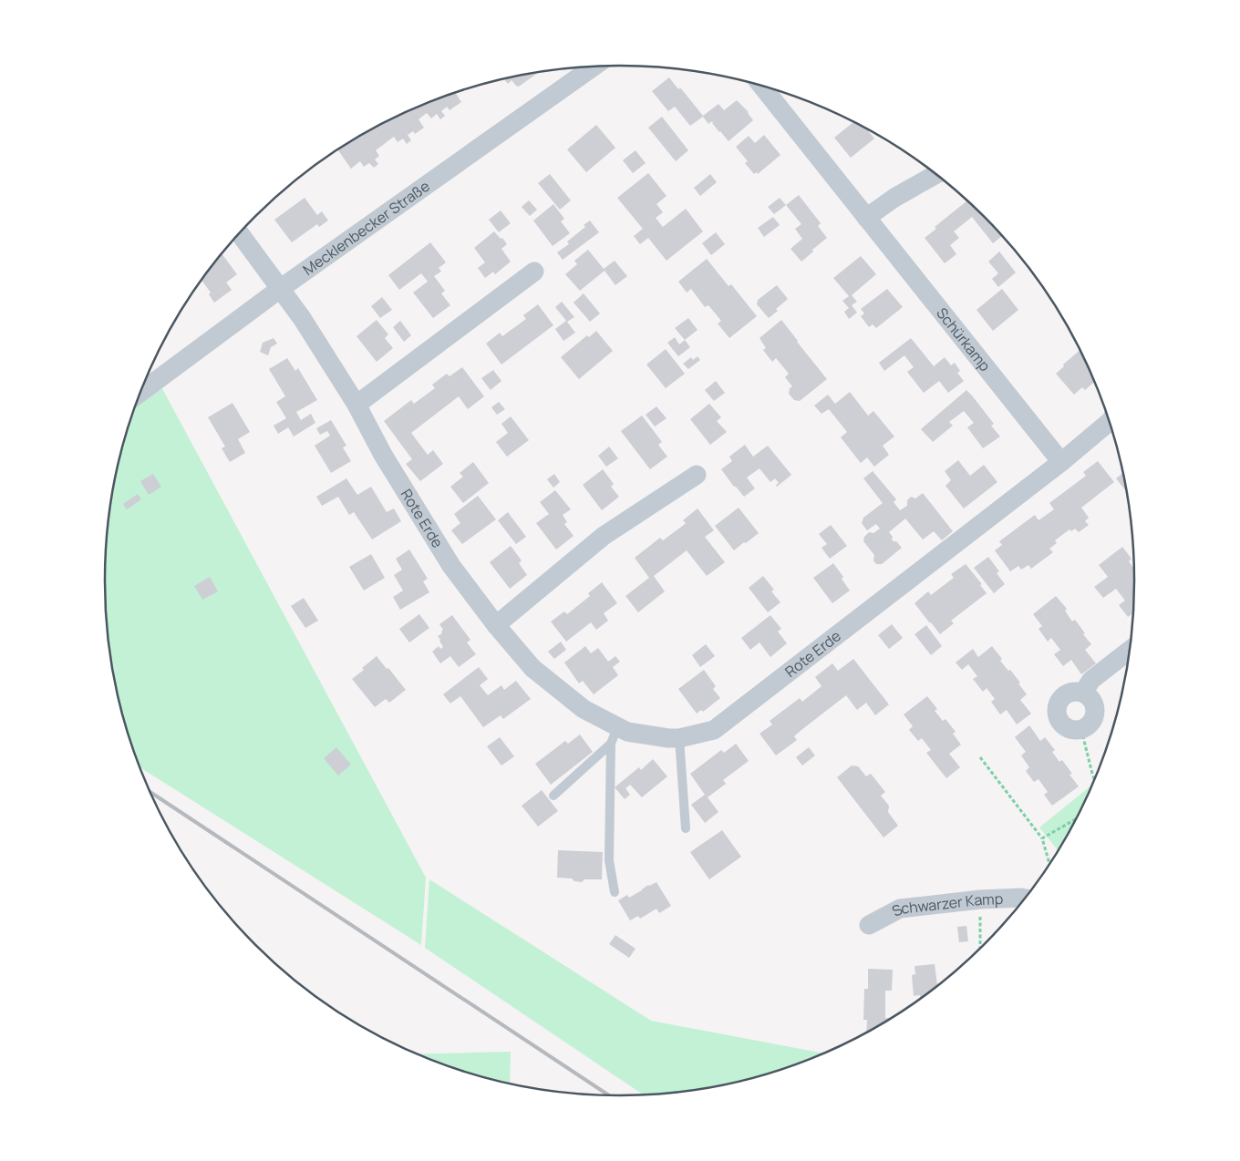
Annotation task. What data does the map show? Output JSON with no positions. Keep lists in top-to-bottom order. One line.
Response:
{"streets":{"street":["Mecklenbecker Straße","Schürkamp","Rote Erde","Schwarzer Kamp"]},"crossings":[["Mecklenbecker Straße","Rote Erde"],["Schürkamp","Rote Erde"]]}
